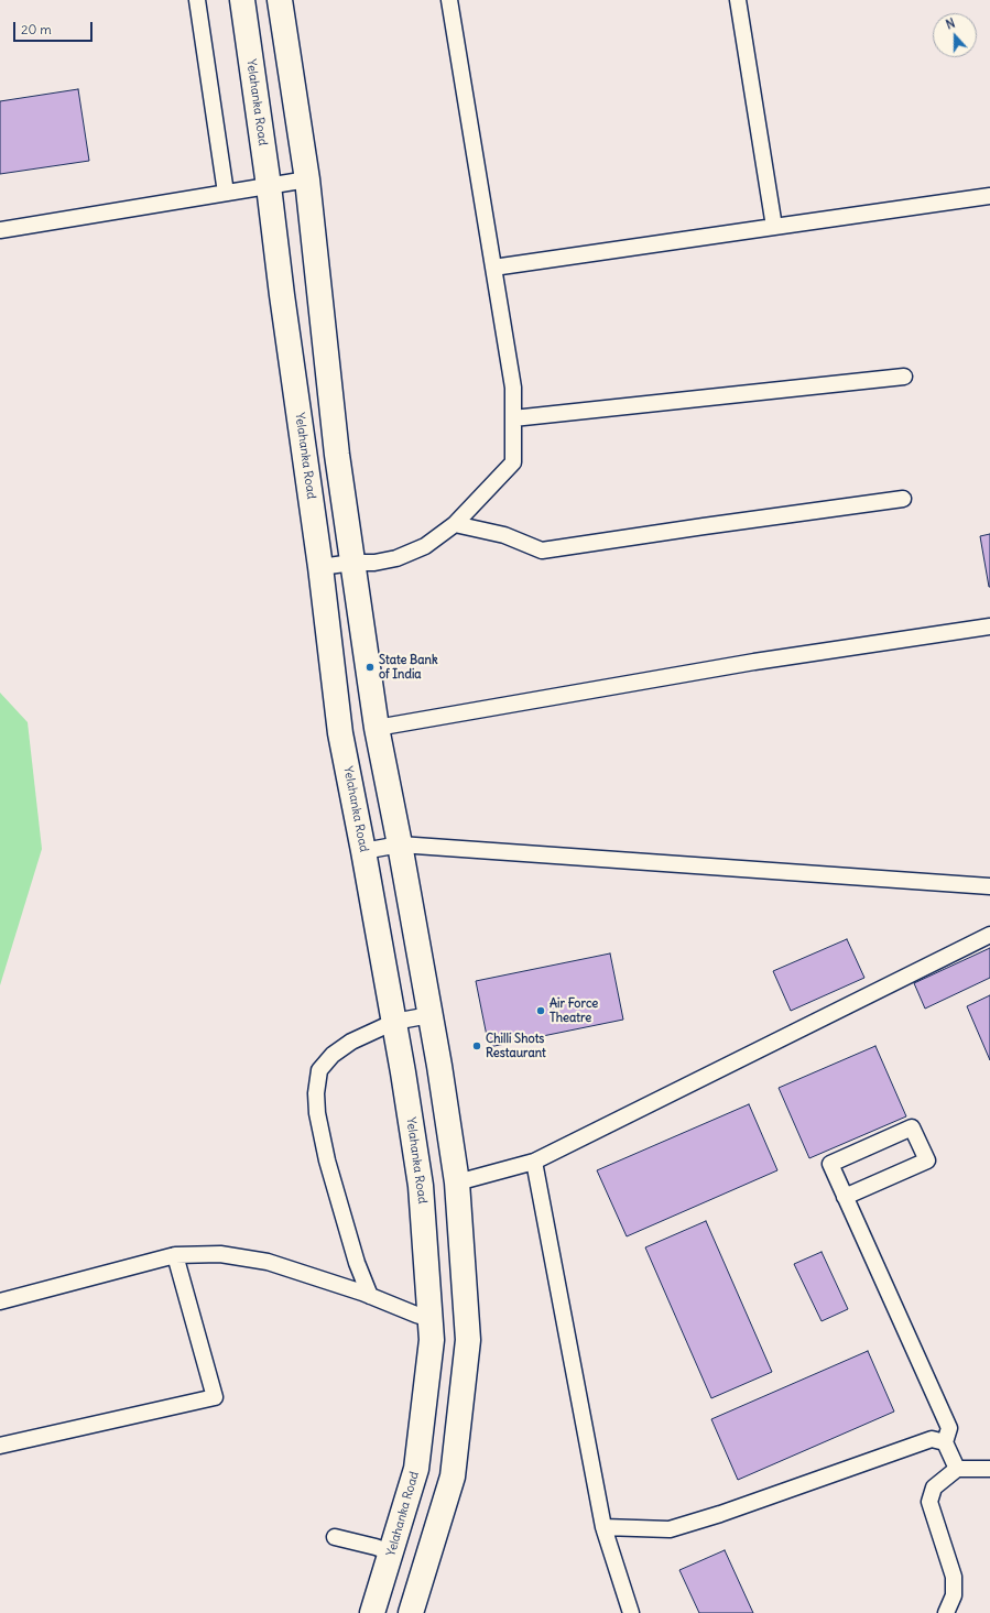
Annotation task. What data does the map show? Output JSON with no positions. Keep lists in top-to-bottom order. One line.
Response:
{"streets":{"main road":["Yelahanka Road"]},"places":["State Bank of India","Air Force Theatre","Chilli Shots Restaurant"],"scale_bar":"20 m","north":"top"}
